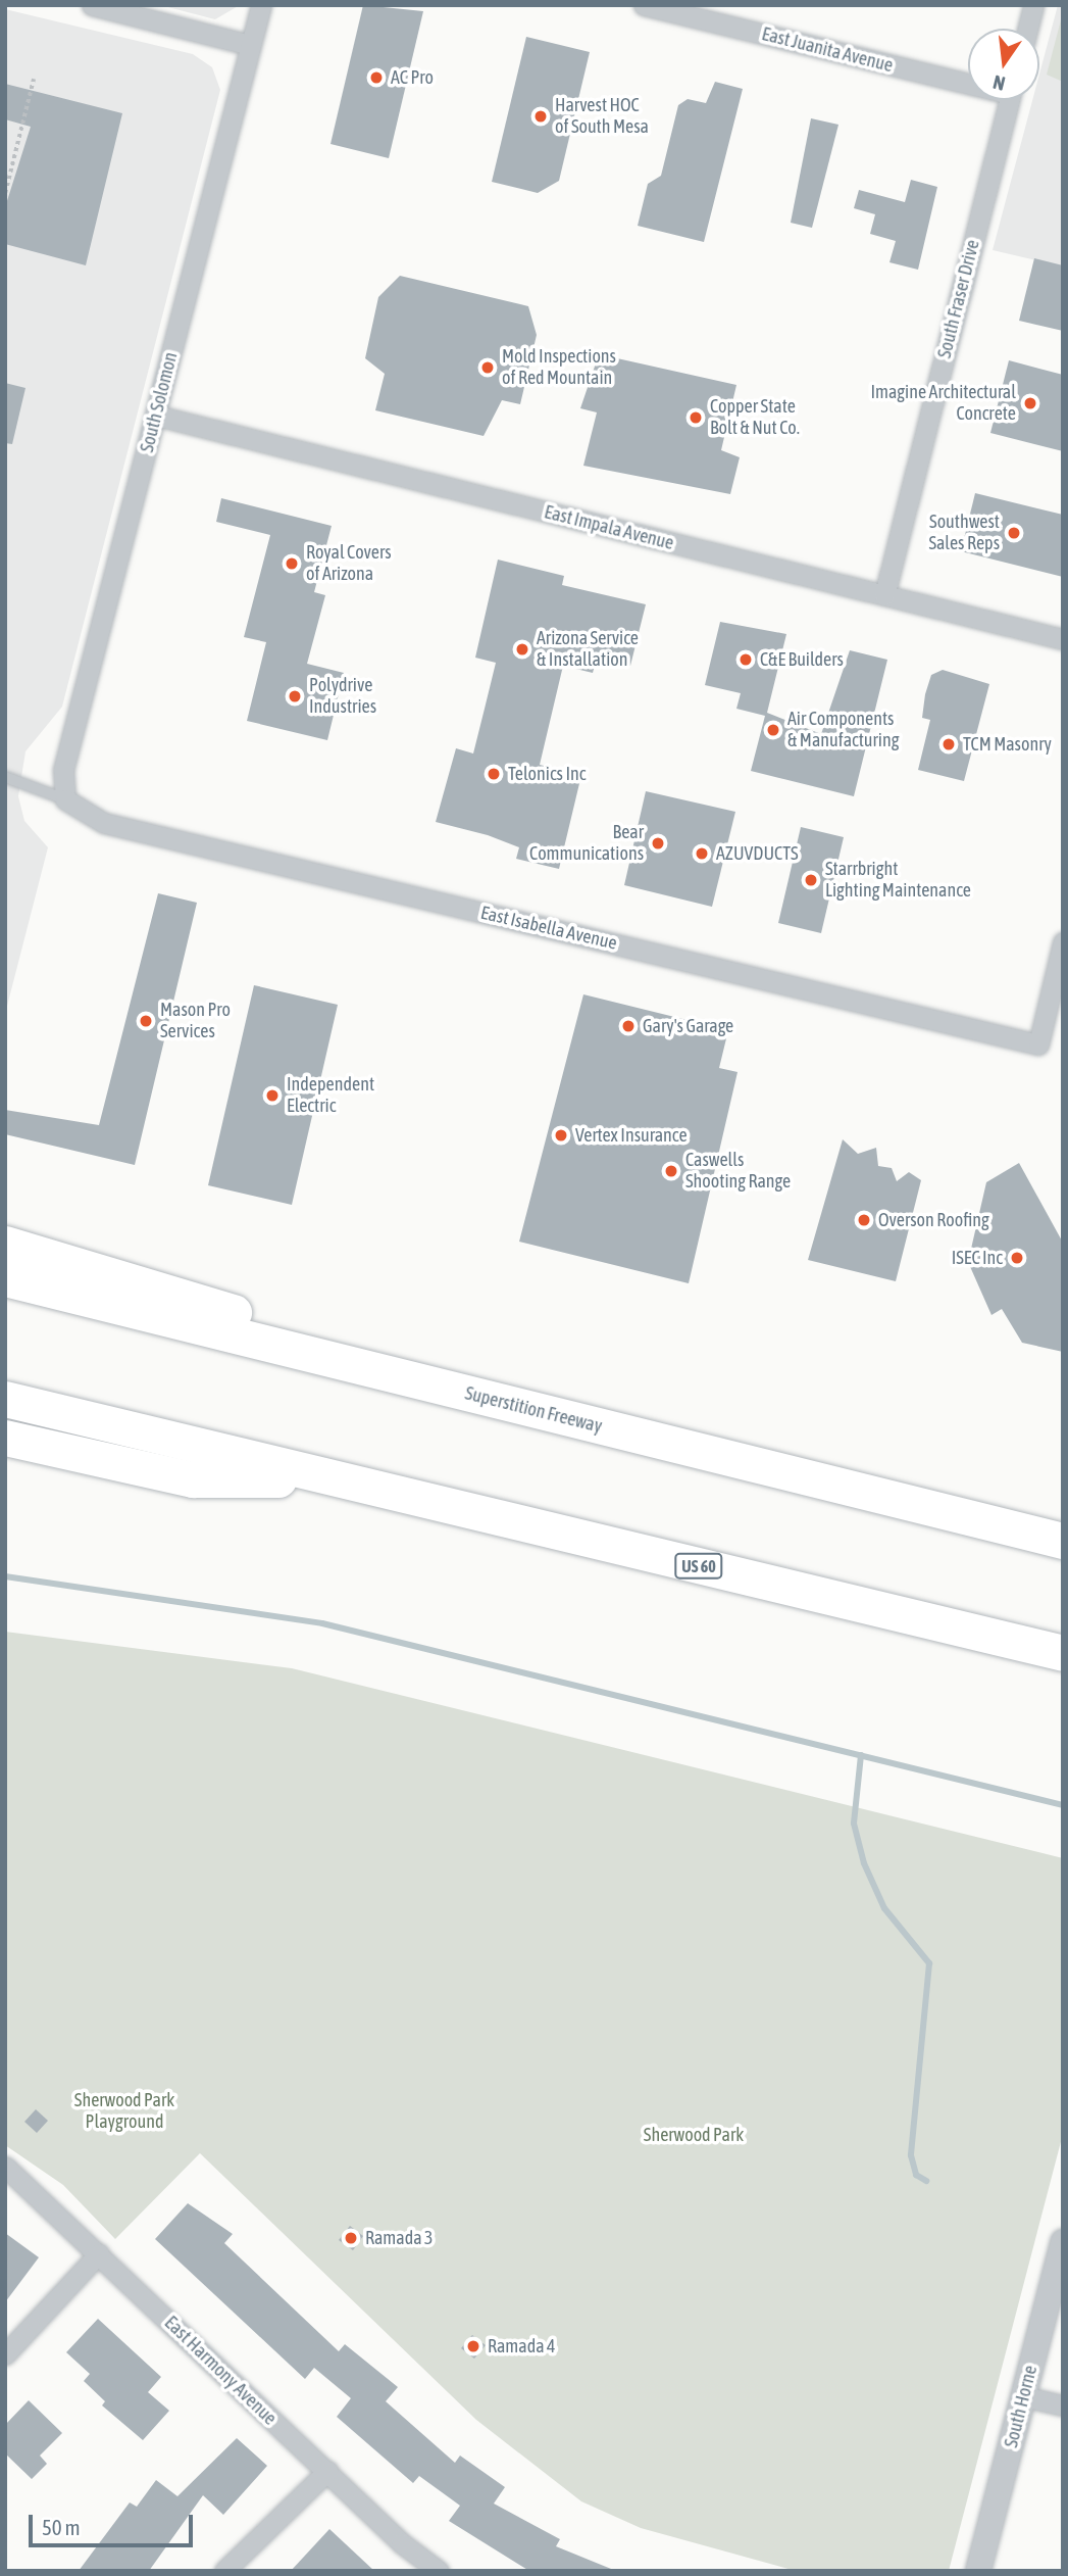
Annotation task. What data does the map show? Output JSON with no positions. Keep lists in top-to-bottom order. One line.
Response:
{"streets":{"highway":["Superstition Freeway","US 60"],"street":["East Juanita Avenue","South Fraser Drive","South Solomon","East Impala Avenue","East Isabella Avenue","East Harmony Avenue","South Horne"]},"crossings":[["South Fraser Drive","East Impala Avenue"],["South Solomon","East Impala Avenue"],["South Solomon","East Isabella Avenue"]],"parks":["Sherwood Park Playground","Sherwood Park"],"places":["AC Pro","Harvest HOC of South Mesa","Mold Inspections of Red Mountain","Imagine Architectural Concrete","Copper State Bolt & Nut Co.","Southwest Sales Reps","Royal Covers of Arizona","Arizona Service & Installation","C&E Builders","Polydrive Industries","Air Components & Manufacturing","TCM Masonry","Telonics Inc","Bear Communications","AZUVDUCTS","Starrbright Lighting Maintenance","Mason Pro Services","Gary's Garage","Independent Electric","Vertex Insurance","Caswells Shooting Range","Overson Roofing","ISEC Inc","Ramada 3","Ramada 4"],"scale_bar":"50 m","north":"bottom"}
